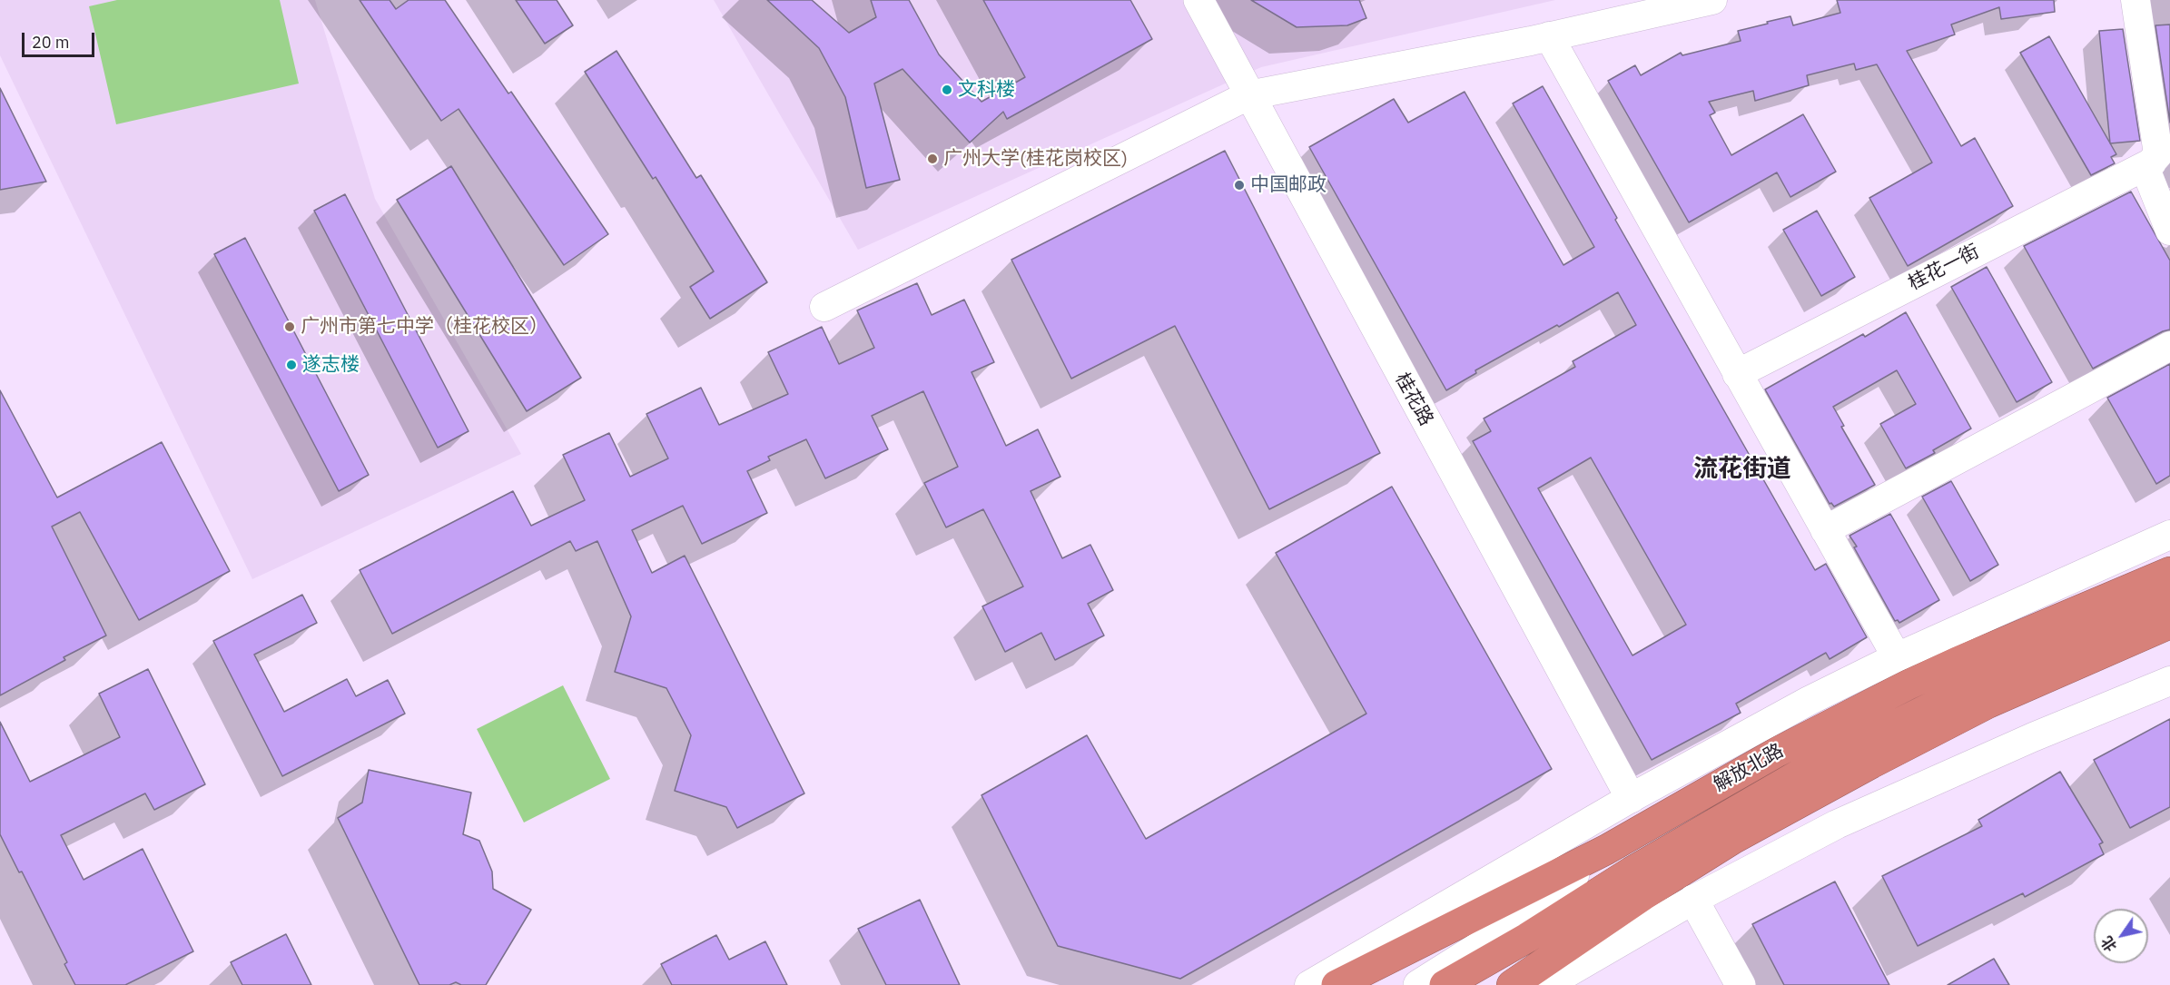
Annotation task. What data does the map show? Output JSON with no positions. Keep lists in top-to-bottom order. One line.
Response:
{"streets":{"highway":["解放北路"],"street":["桂花一街","桂花路"]},"districts":["流花街道"],"places":["文科楼","广州大学(桂花岗校区)","中国邮政","广州市第七中学（桂花校区）","遂志楼"],"scale_bar":"20 m","north":"bottom left"}
